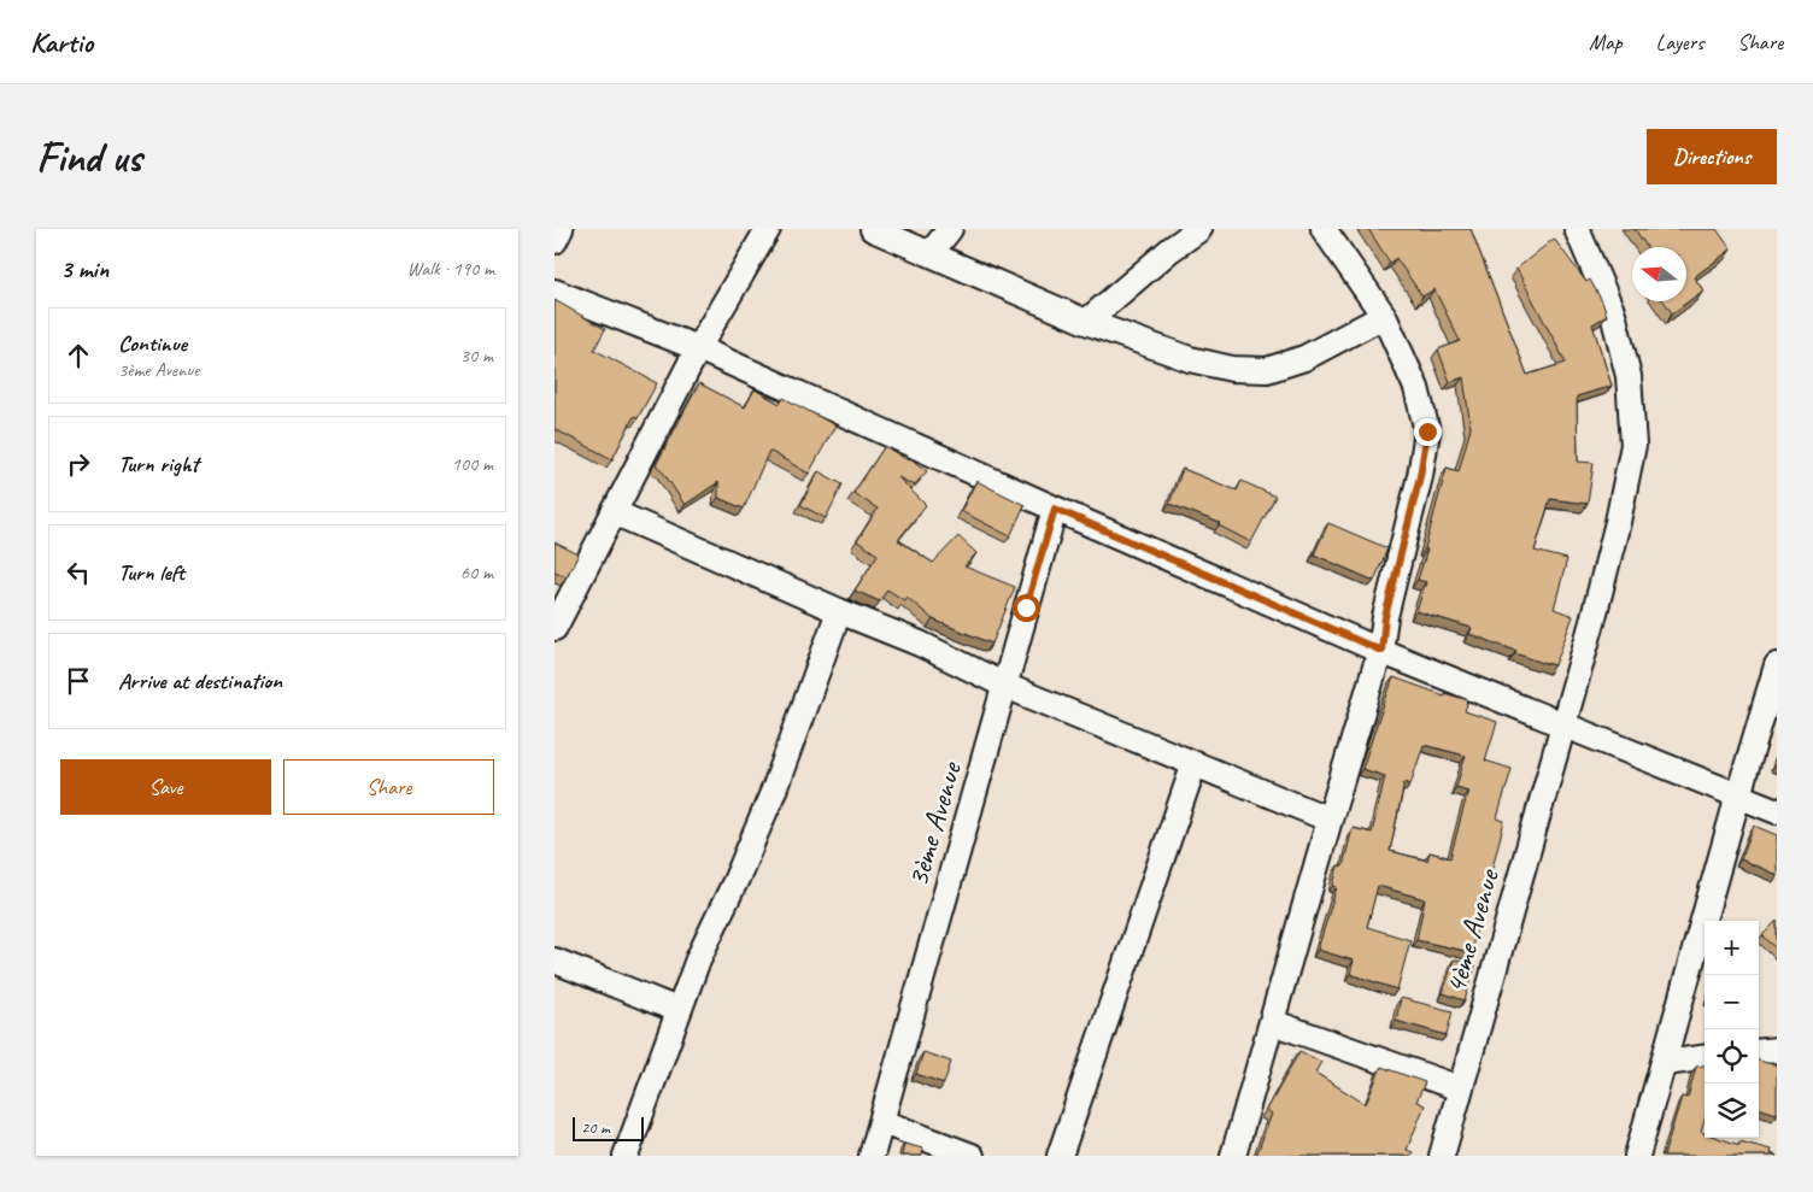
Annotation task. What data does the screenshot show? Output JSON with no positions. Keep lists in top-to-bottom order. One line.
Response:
{"streets":{"street":["3ème Avenue","4ème Avenue"]},"scale_bar":"20 m","north":"left","page":{"header":"Kartio","nav":["Map","Layers","Share"],"buttons":["Directions",["Save","Share"]],"title":"Find us","heading":["3 min","Walk · 190 m"],"list":[["Continue","3ème Avenue","30 m"],["Turn right","100 m"],["Turn left","60 m"],"Arrive at destination"],"map_buttons":["+","−"],"scale":"20 m"}}
